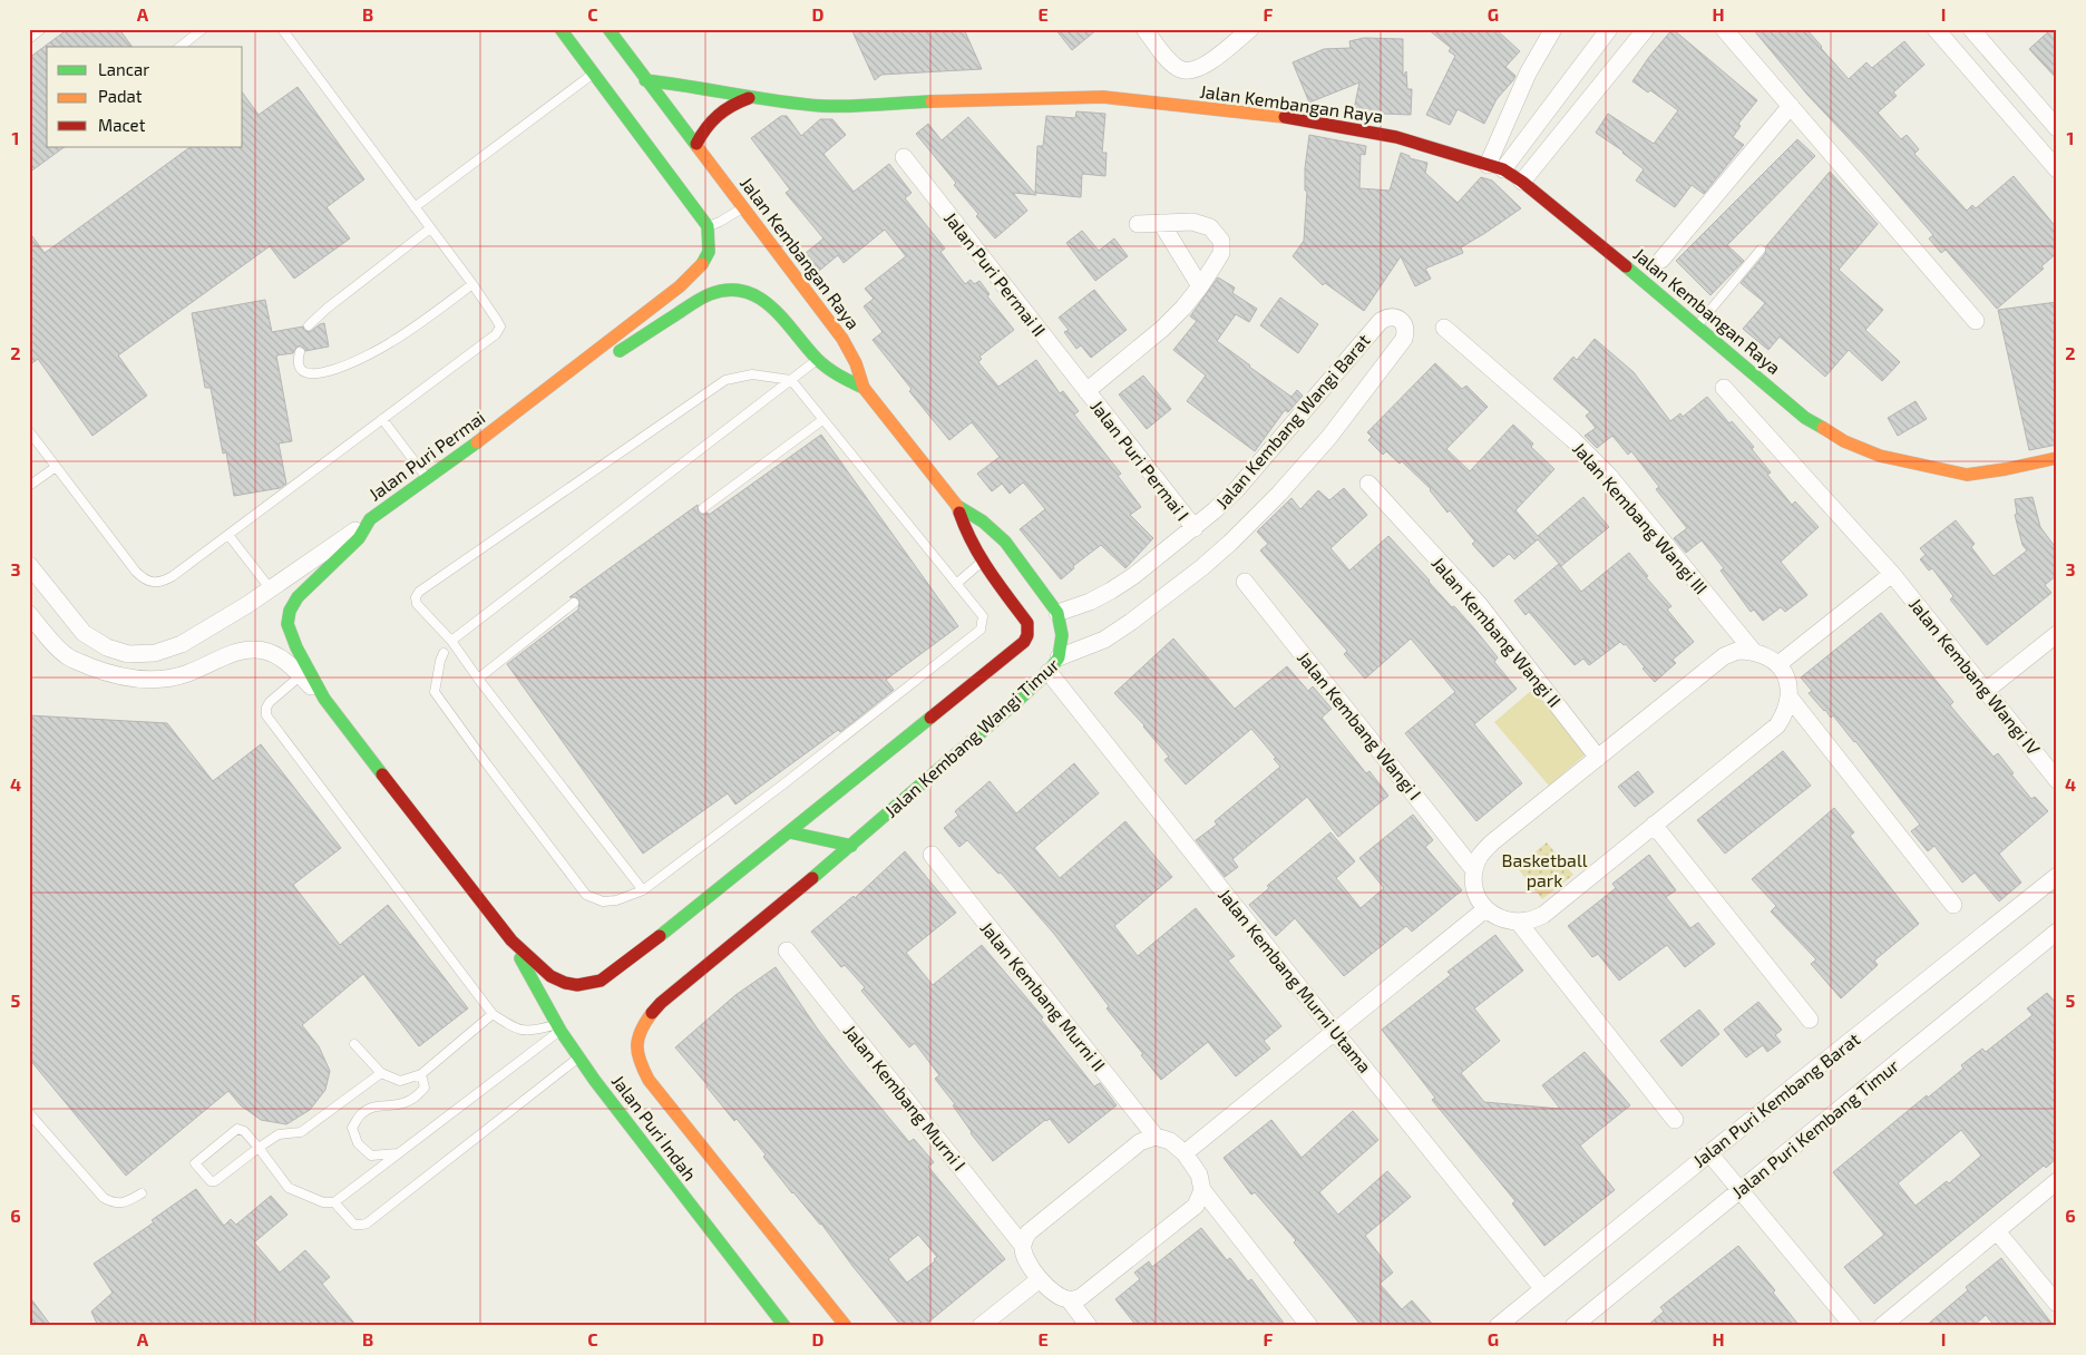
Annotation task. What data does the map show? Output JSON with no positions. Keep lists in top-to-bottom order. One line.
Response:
{"streets":{"main road":["Jalan Kembangan Raya","Jalan Puri Permai","Jalan Kembang Wangi Timur","Jalan Puri Indah"],"street":["Jalan Puri Permai II","Jalan Kembang Wangi Barat","Jalan Puri Permai I","Jalan Kembang Wangi III","Jalan Kembang Wangi II","Jalan Kembang Wangi IV","Jalan Kembang Wangi I","Jalan Kembang Murni Utama","Jalan Kembang Murni II","Jalan Kembang Murni I","Jalan Puri Kembang Barat","Jalan Puri Kembang Timur"]},"crossings":[["Jalan Kembangan Raya","Jalan Kembang Wangi Barat"],["Jalan Kembangan Raya","Jalan Puri Permai"],["Jalan Kembangan Raya","Jalan Kembang Wangi Timur"],["Jalan Puri Permai II","Jalan Puri Permai I"],["Jalan Kembang Wangi Barat","Jalan Puri Permai I"],["Jalan Kembang Wangi Barat","Jalan Kembang Wangi Timur"],["Jalan Puri Permai","Jalan Kembang Wangi Timur"],["Jalan Puri Permai","Jalan Puri Indah"],["Jalan Kembang Wangi Timur","Jalan Kembang Murni Utama"],["Jalan Kembang Wangi Timur","Jalan Puri Indah"],["Jalan Kembang Murni Utama","Jalan Puri Kembang Barat"]],"parks":["Basketball park"],"legend":["Lancar","Padat","Macet"],"grid":{"columns":["A","B","C","D","E","F","G","H","I"],"rows":["1","2","3","4","5","6"]}}
